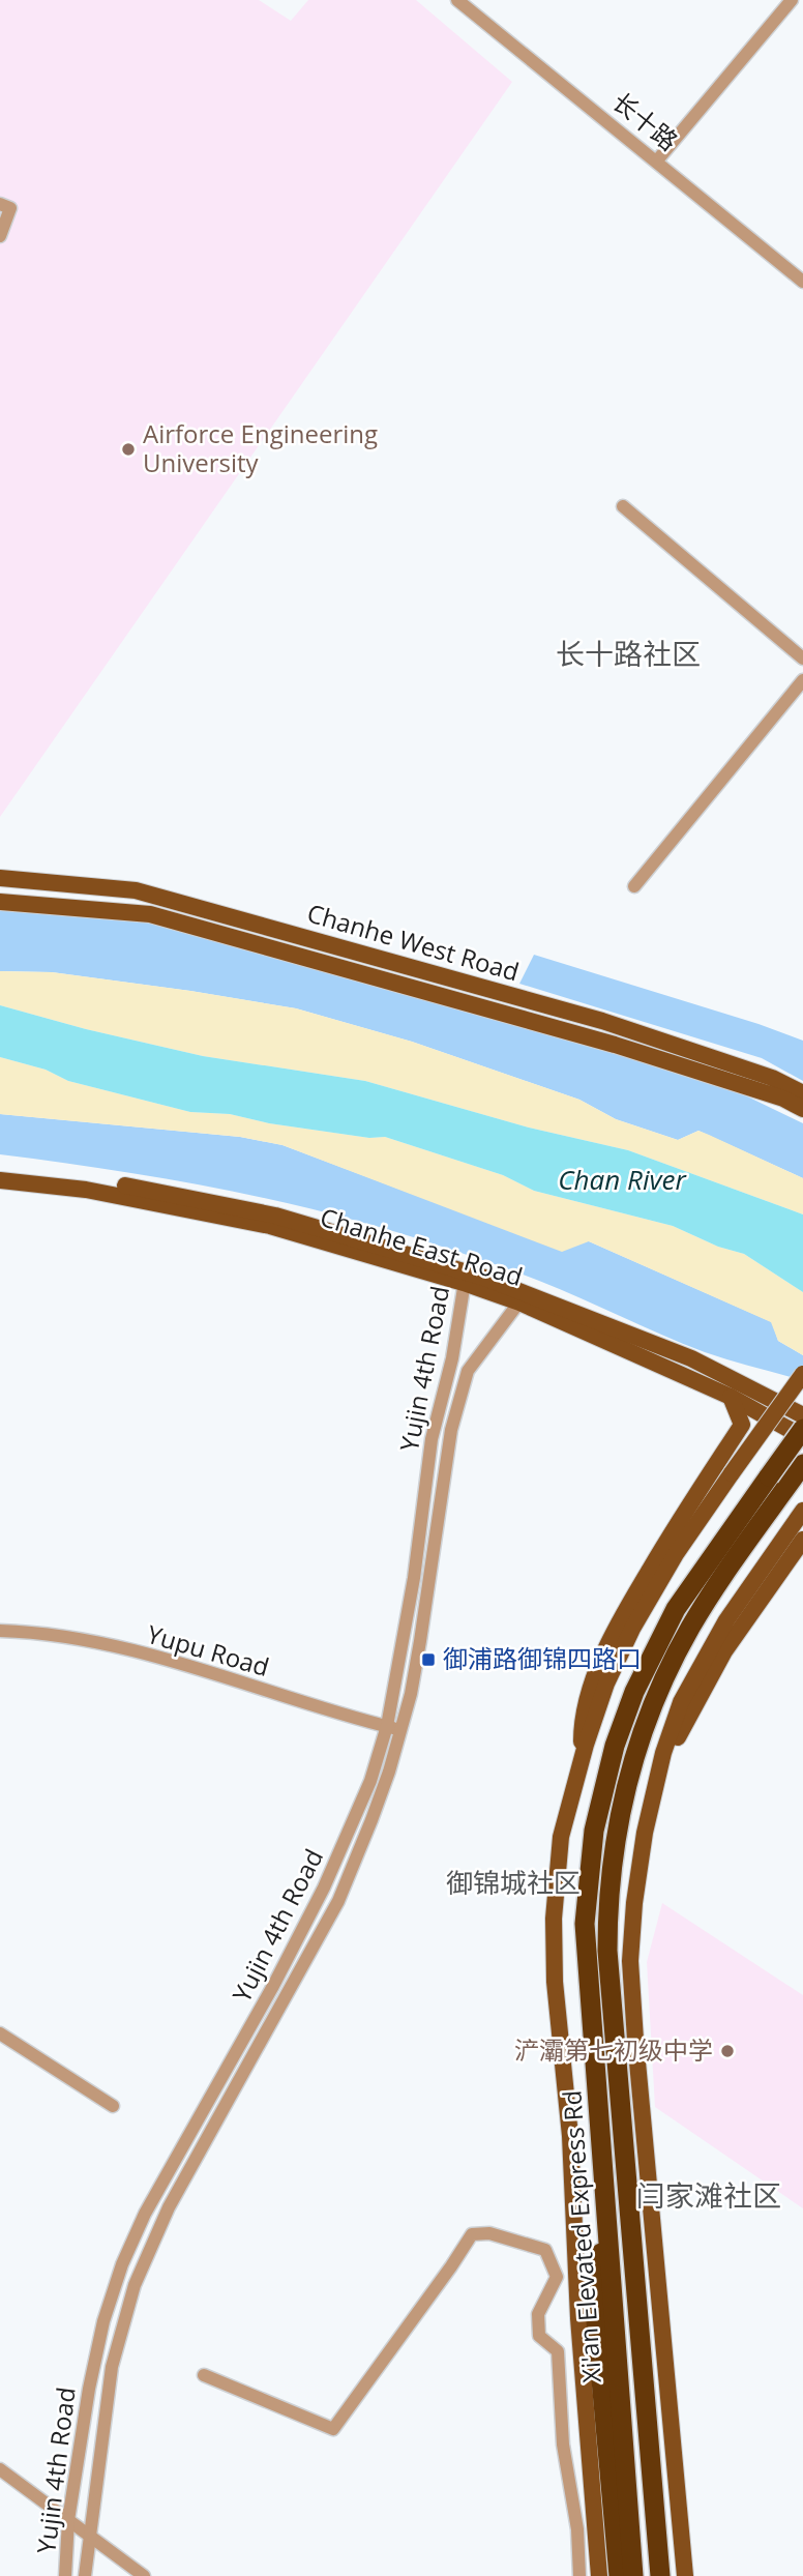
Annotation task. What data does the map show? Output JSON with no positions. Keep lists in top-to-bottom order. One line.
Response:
{"streets":{"highway":["Xi'an Elevated Express Rd"],"main road":["Chanhe West Road","Chanhe East Road"],"street":["长十路","Yujin 4th Road","Yupu Road"]},"crossings":[["Chanhe East Road","Yujin 4th Road"],["Yujin 4th Road","Yupu Road"]],"districts":["长十路社区","御锦城社区","闫家滩社区"],"water":["Chan River"],"places":{"other":["Airforce Engineering University","浐灞第七初级中学"],"transit":["御浦路御锦四路口"]}}
